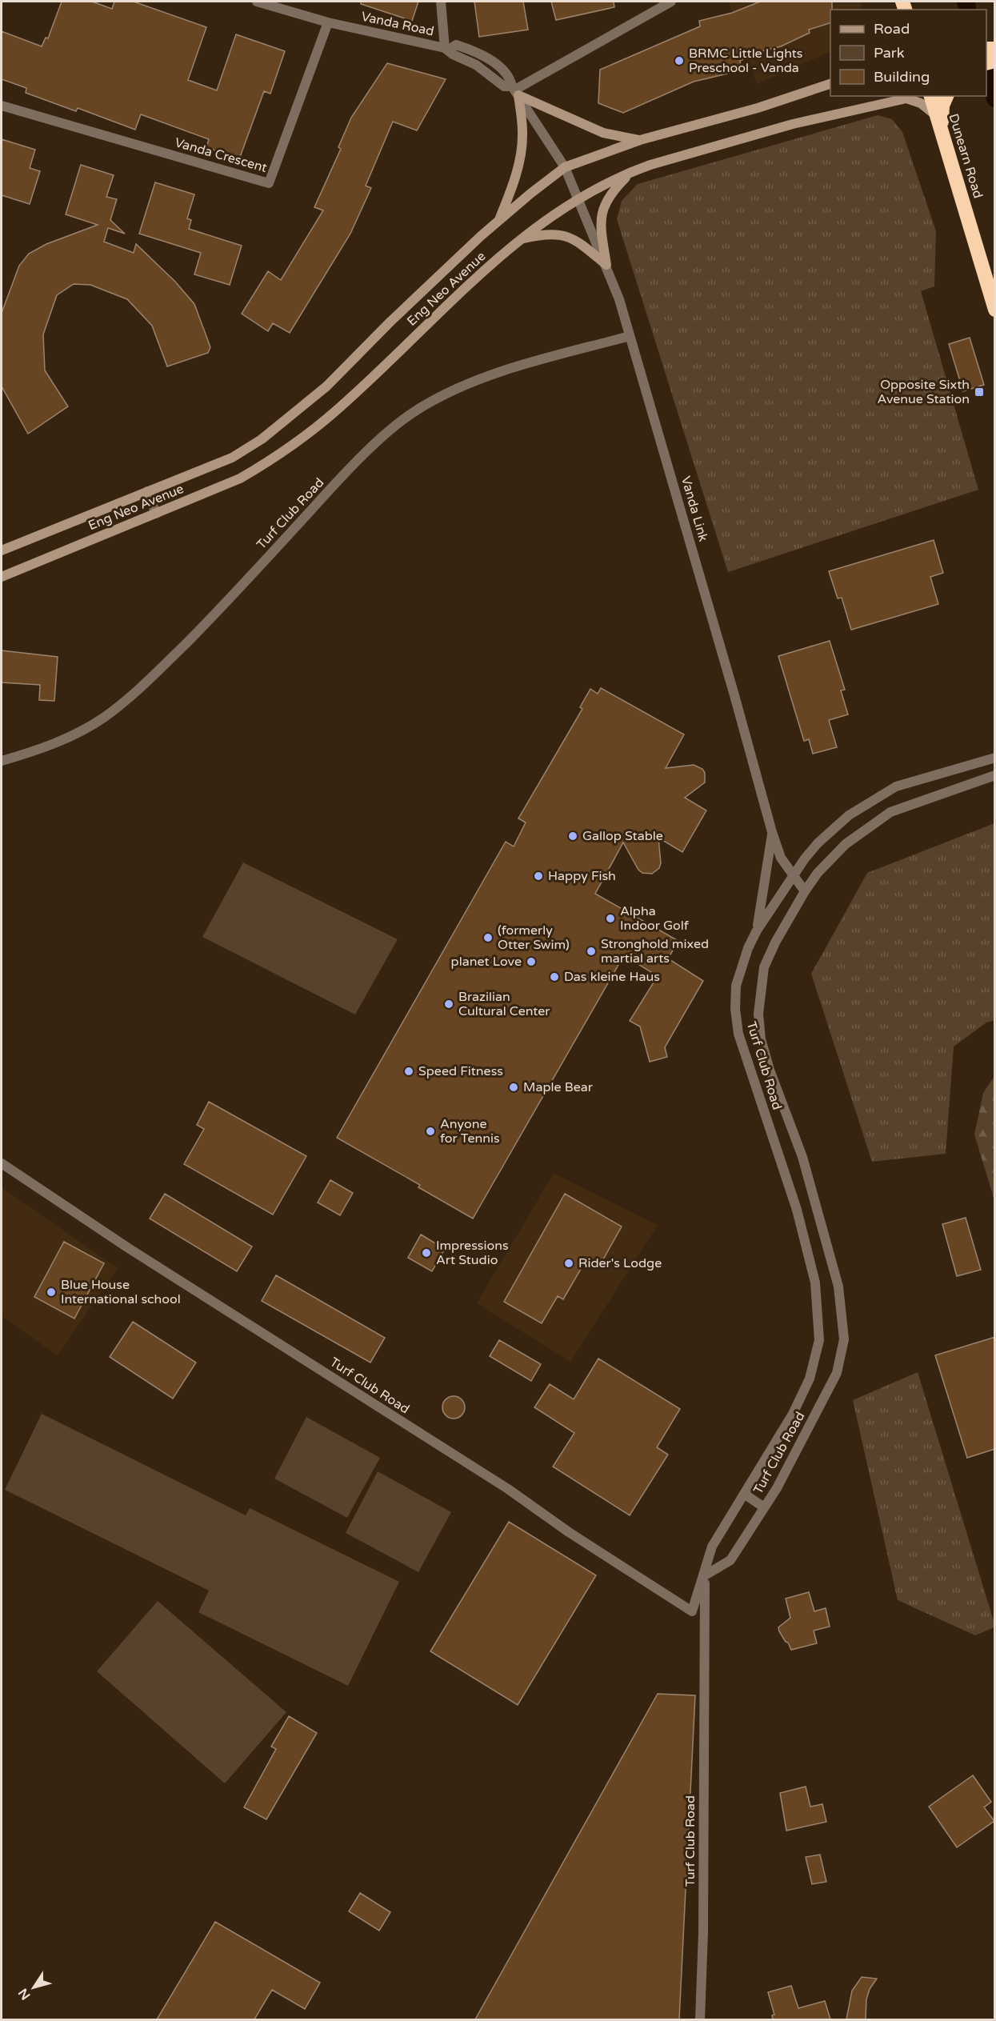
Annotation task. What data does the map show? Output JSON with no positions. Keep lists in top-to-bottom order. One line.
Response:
{"streets":{"highway":["Dunearn Road"],"main road":["Eng Neo Avenue"],"street":["Vanda Road","Vanda Crescent","Vanda Link","Turf Club Road"]},"crossings":[["Vanda Road","Vanda Crescent"],["Dunearn Road","Eng Neo Avenue"],["Eng Neo Avenue","Vanda Link"],["Vanda Link","Turf Club Road"]],"places":{"other":["BRMC Little Lights Preschool - Vanda","Gallop Stable","Happy Fish","Alpha Indoor Golf","(formerly Otter Swim)","Stronghold mixed martial arts","planet Love","Das kleine Haus","Brazilian Cultural Center","Speed Fitness","Maple Bear","Anyone for Tennis","Impressions Art Studio","Rider's Lodge","Blue House International school"],"transit":["Opposite Sixth Avenue Station"]},"legend":["Road","Park","Building"],"north":"bottom left"}
